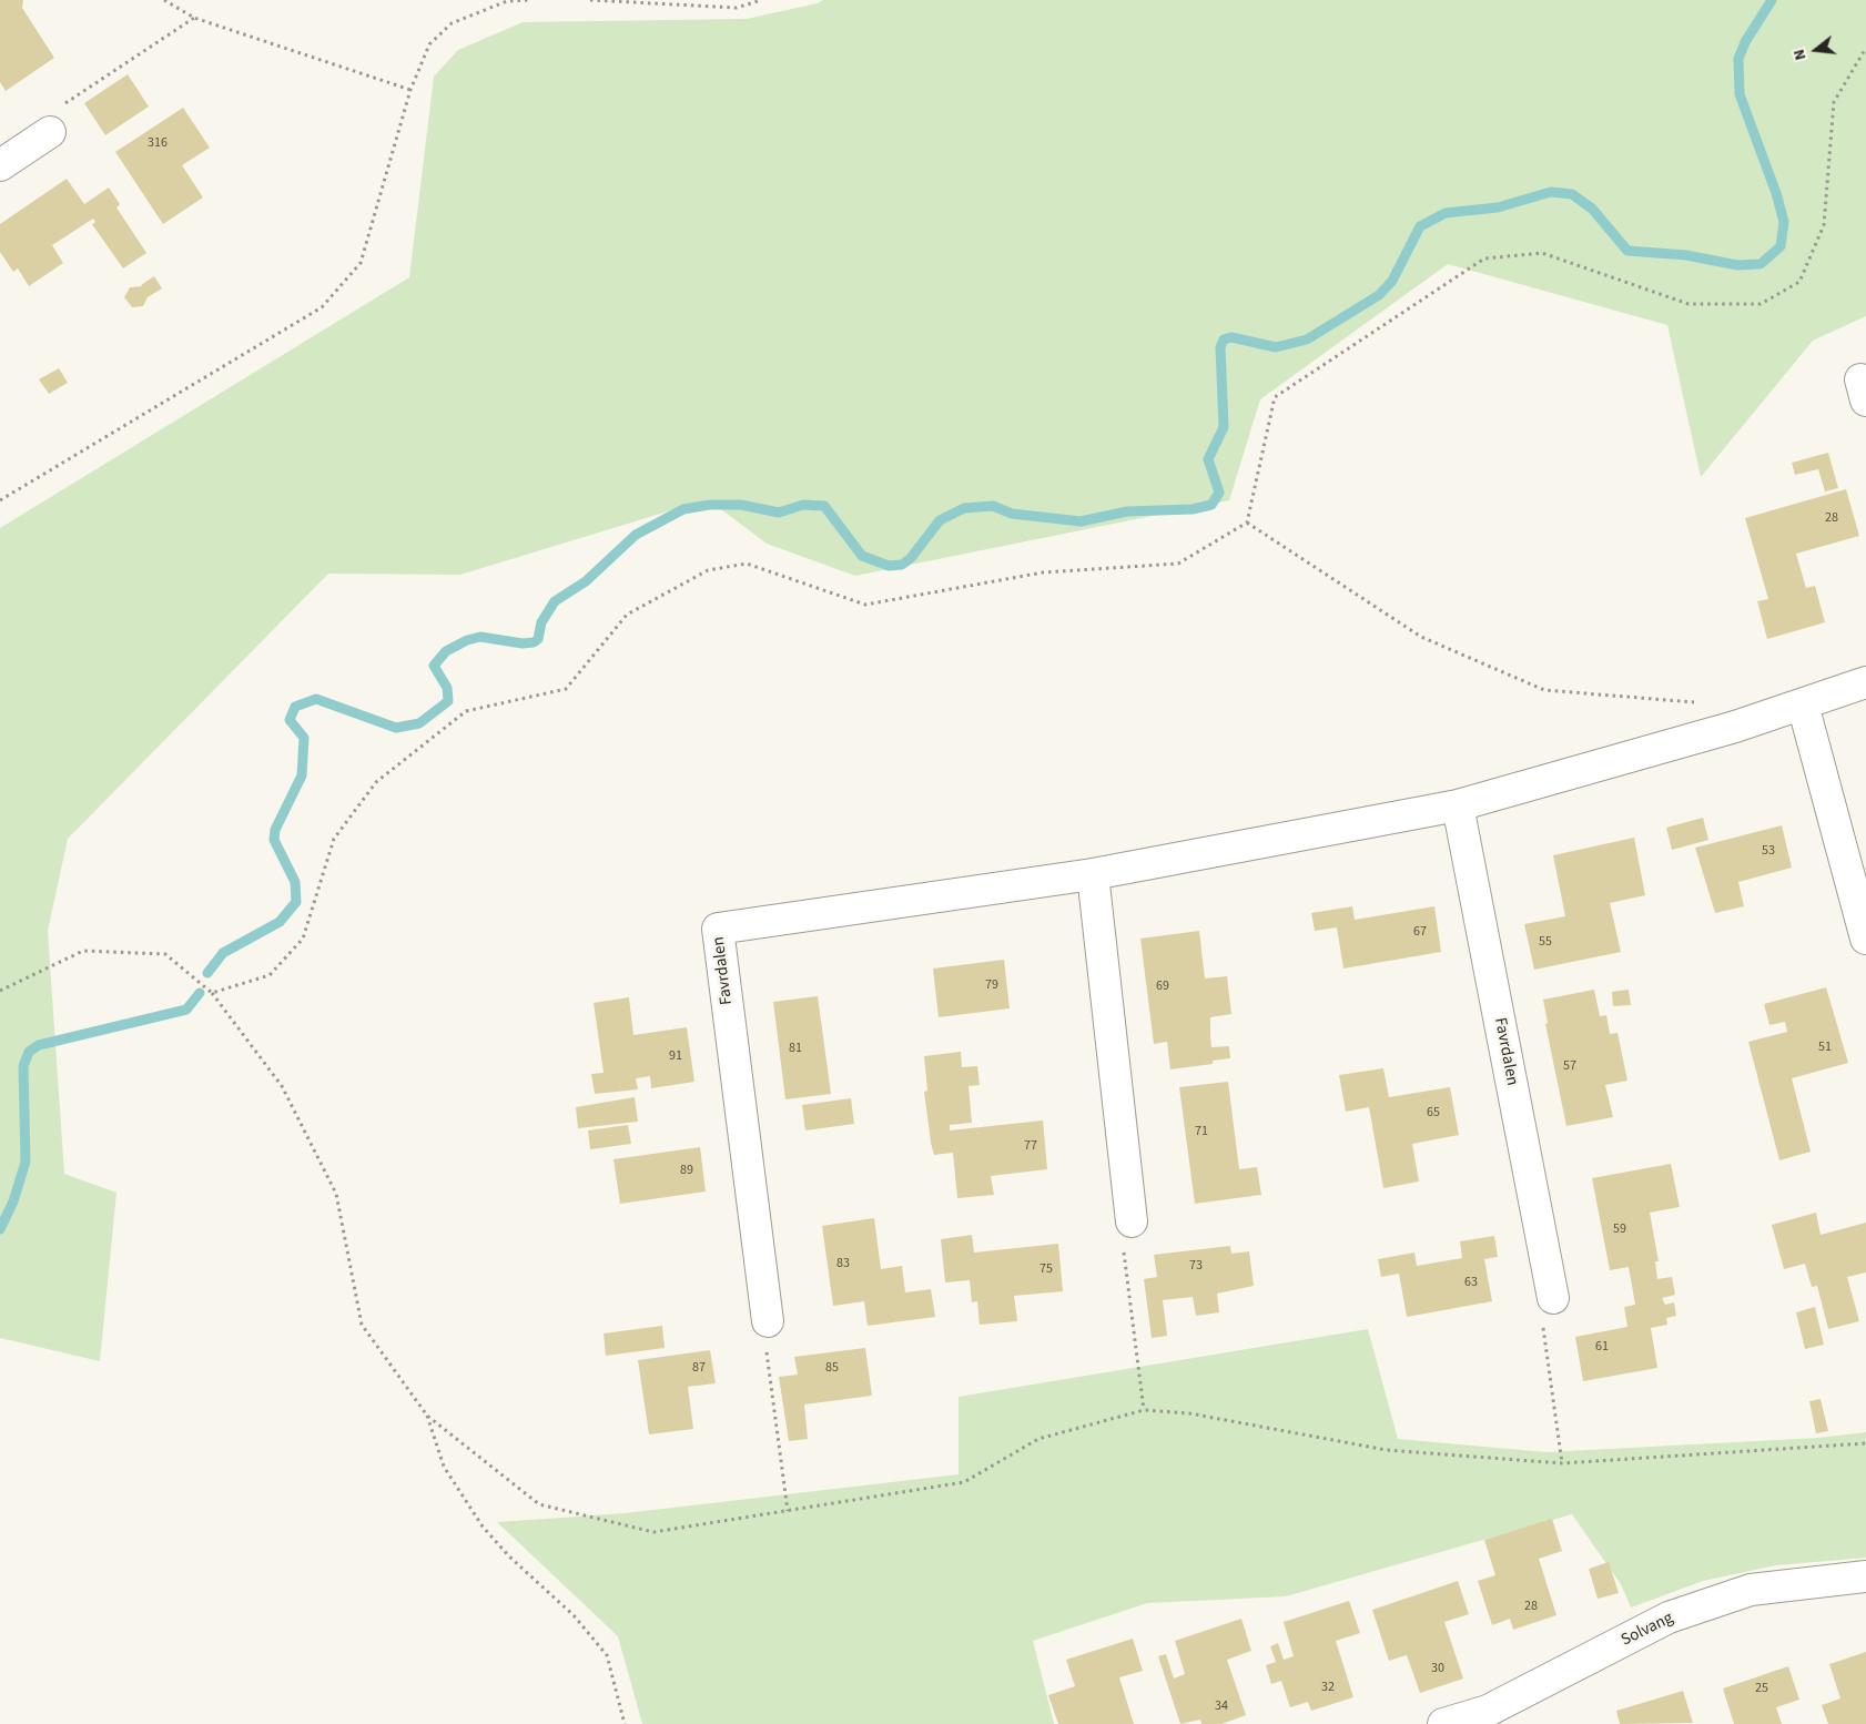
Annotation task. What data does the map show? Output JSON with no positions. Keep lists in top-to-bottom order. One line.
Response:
{"streets":{"street":["Favrdalen","Solvang"]},"house_numbers":["316","28","53","67","55","79","69","51","81","91","57","65","71","77","89","59","83","73","75","63","61","87","85","28","30","32","25","34"],"north":"left"}
